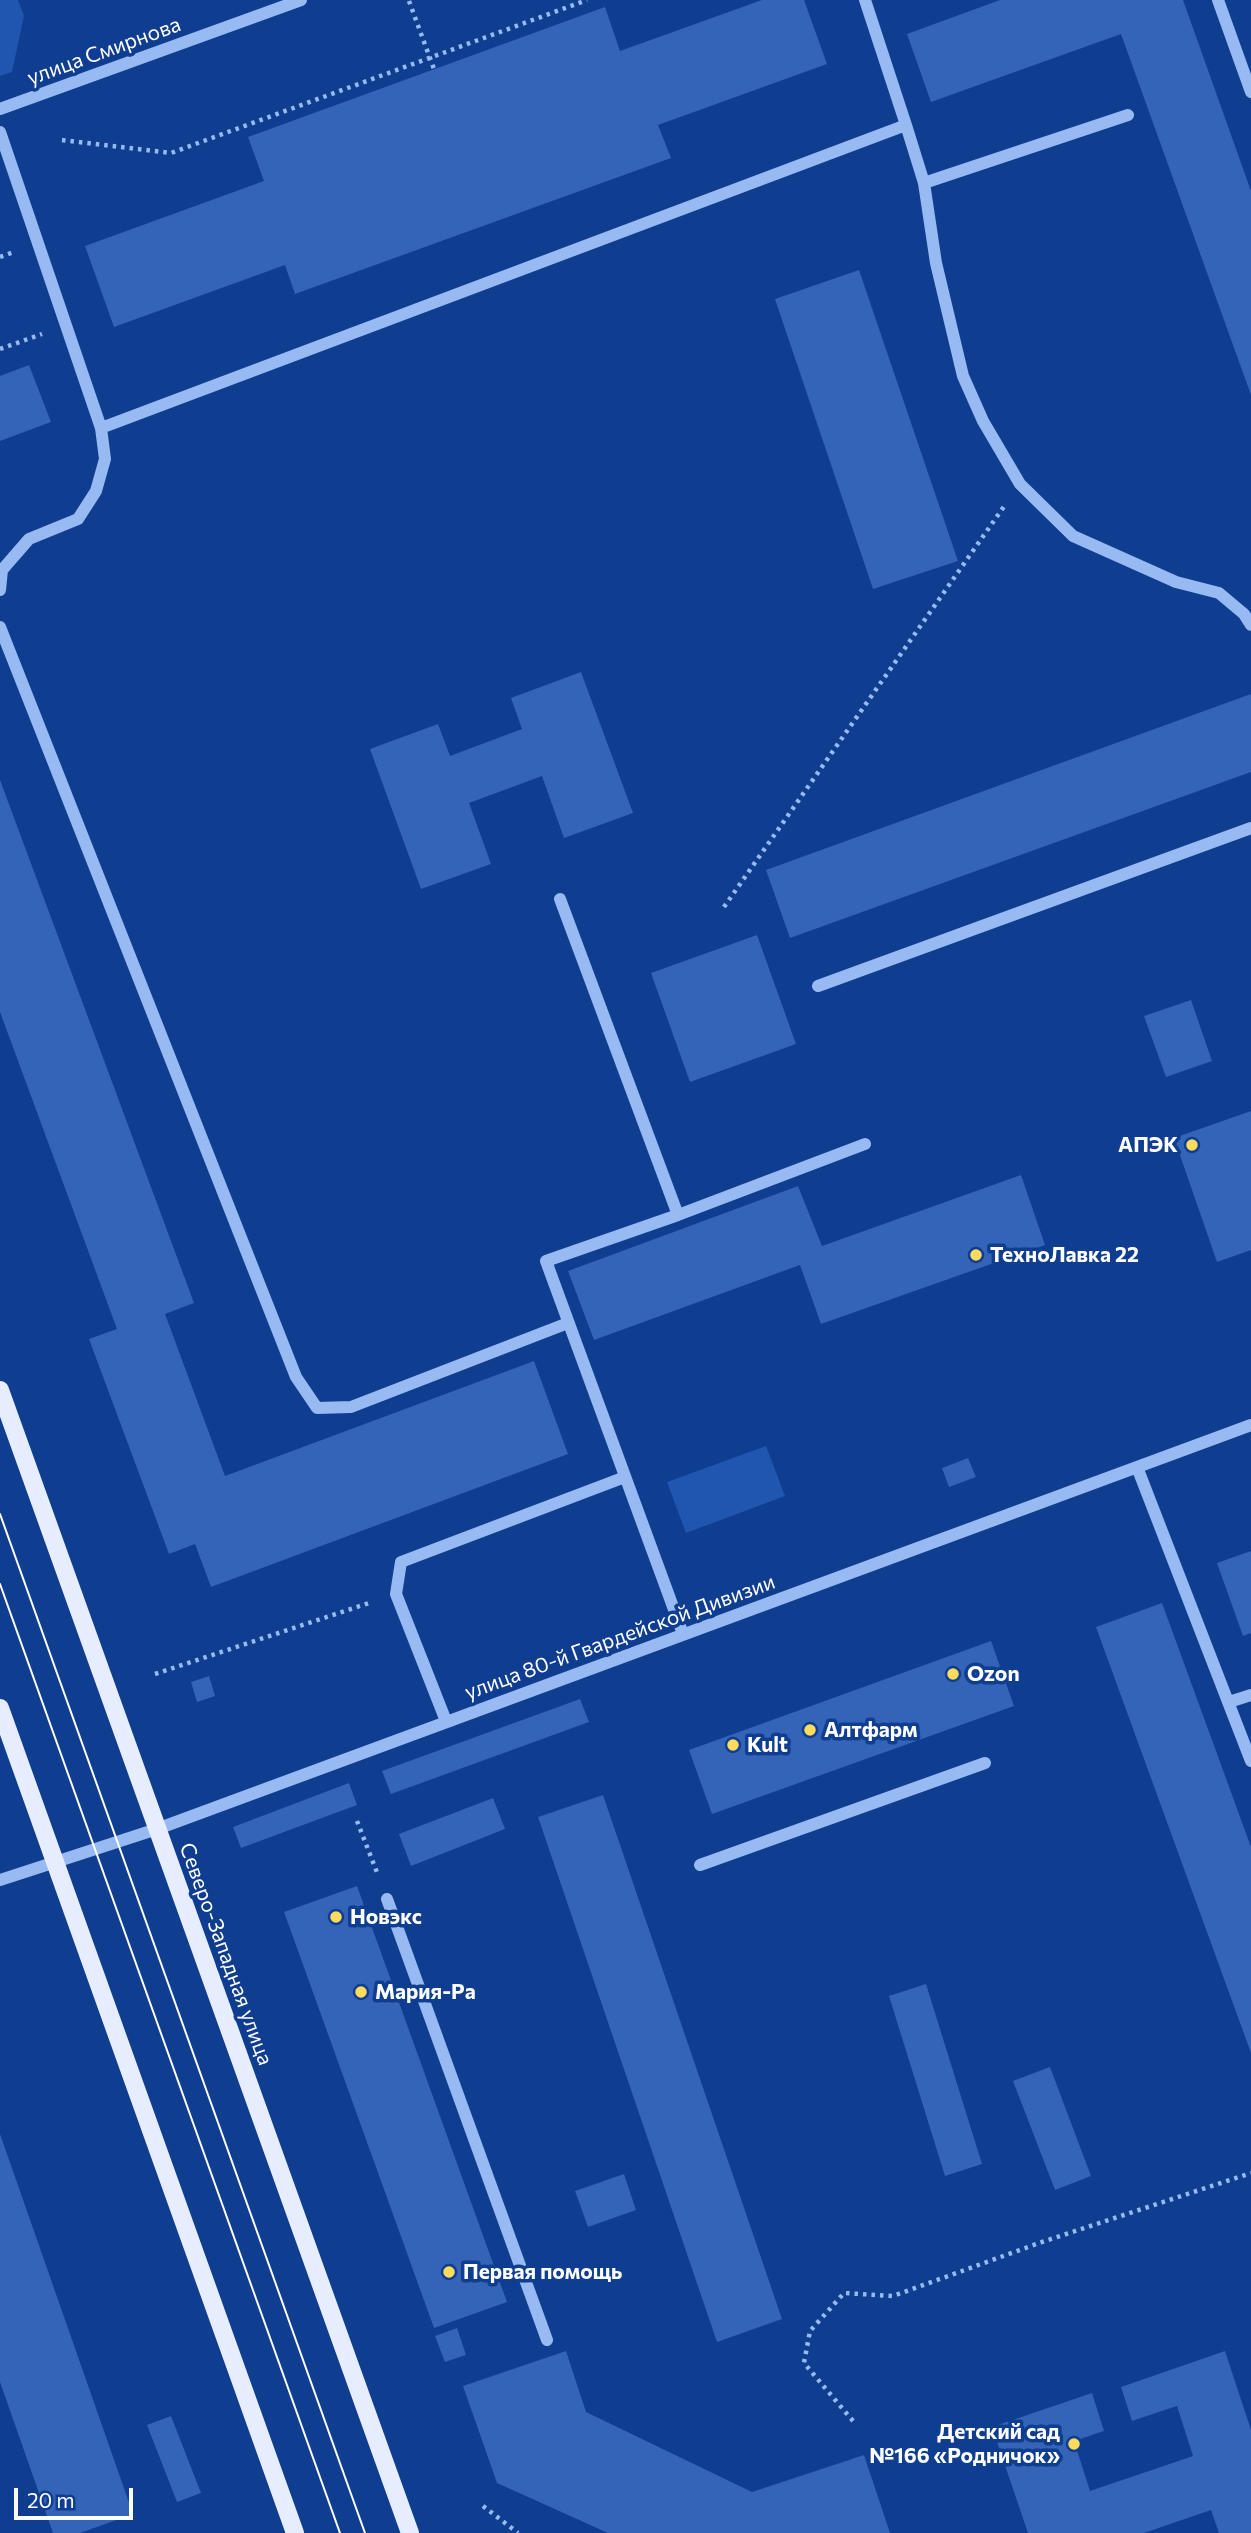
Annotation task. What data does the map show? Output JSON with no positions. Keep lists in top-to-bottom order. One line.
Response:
{"streets":{"main road":["Северо-Западная улица"],"street":["улица Смирнова","улица 80-й Гвардейской Дивизии"]},"crossings":[["улица 80-й Гвардейской Дивизии","Северо-Западная улица"]],"places":["АПЭК","ТехноЛавка 22","Ozon","Алтфарм","Kult","Новэкс","Мария-Ра","Первая помощь","Детский сад №166 «Родничок»"],"scale_bar":"20 m"}
